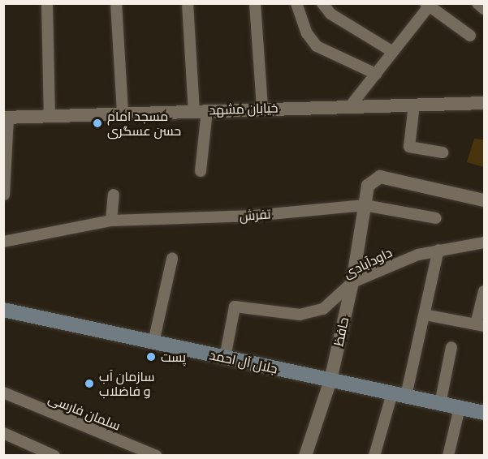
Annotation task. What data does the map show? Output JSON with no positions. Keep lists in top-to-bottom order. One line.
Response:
{"streets":{"main road":["جلال آل احمد"],"street":["خیابان مشهد","تفرش","داودآبادی","حافظ","سلمان فارسی"]},"crossings":[["تفرش","حافظ"],["داودآبادی","حافظ"],["داودآبادی","جلال آل احمد"],["حافظ","جلال آل احمد"]],"places":["مسجد امام حسن عسگری","پست","سازمان آب و فاضلاب"]}
